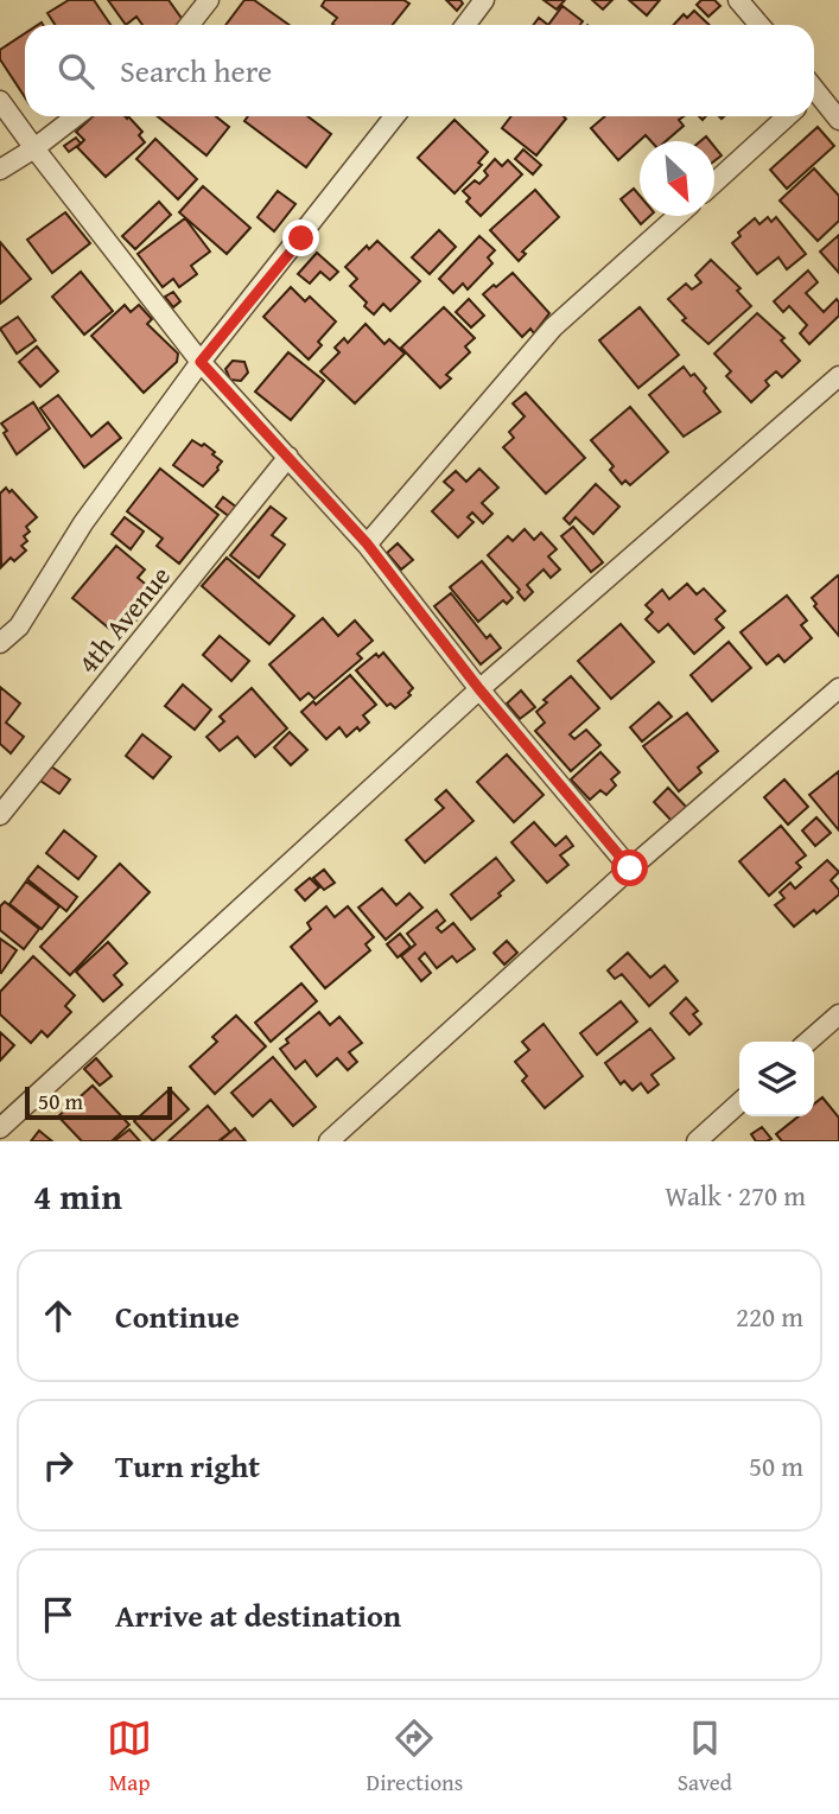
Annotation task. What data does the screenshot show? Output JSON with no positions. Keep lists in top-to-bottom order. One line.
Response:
{"streets":{"street":["4th Avenue"]},"scale_bar":"50 m","north":"bottom right","page":{"search":"Search here","scale":"50 m","heading":["4 min","Walk · 270 m"],"list":[["Continue","220 m"],["Turn right","50 m"],"Arrive at destination"],"nav":["Map","Directions","Saved"]}}
